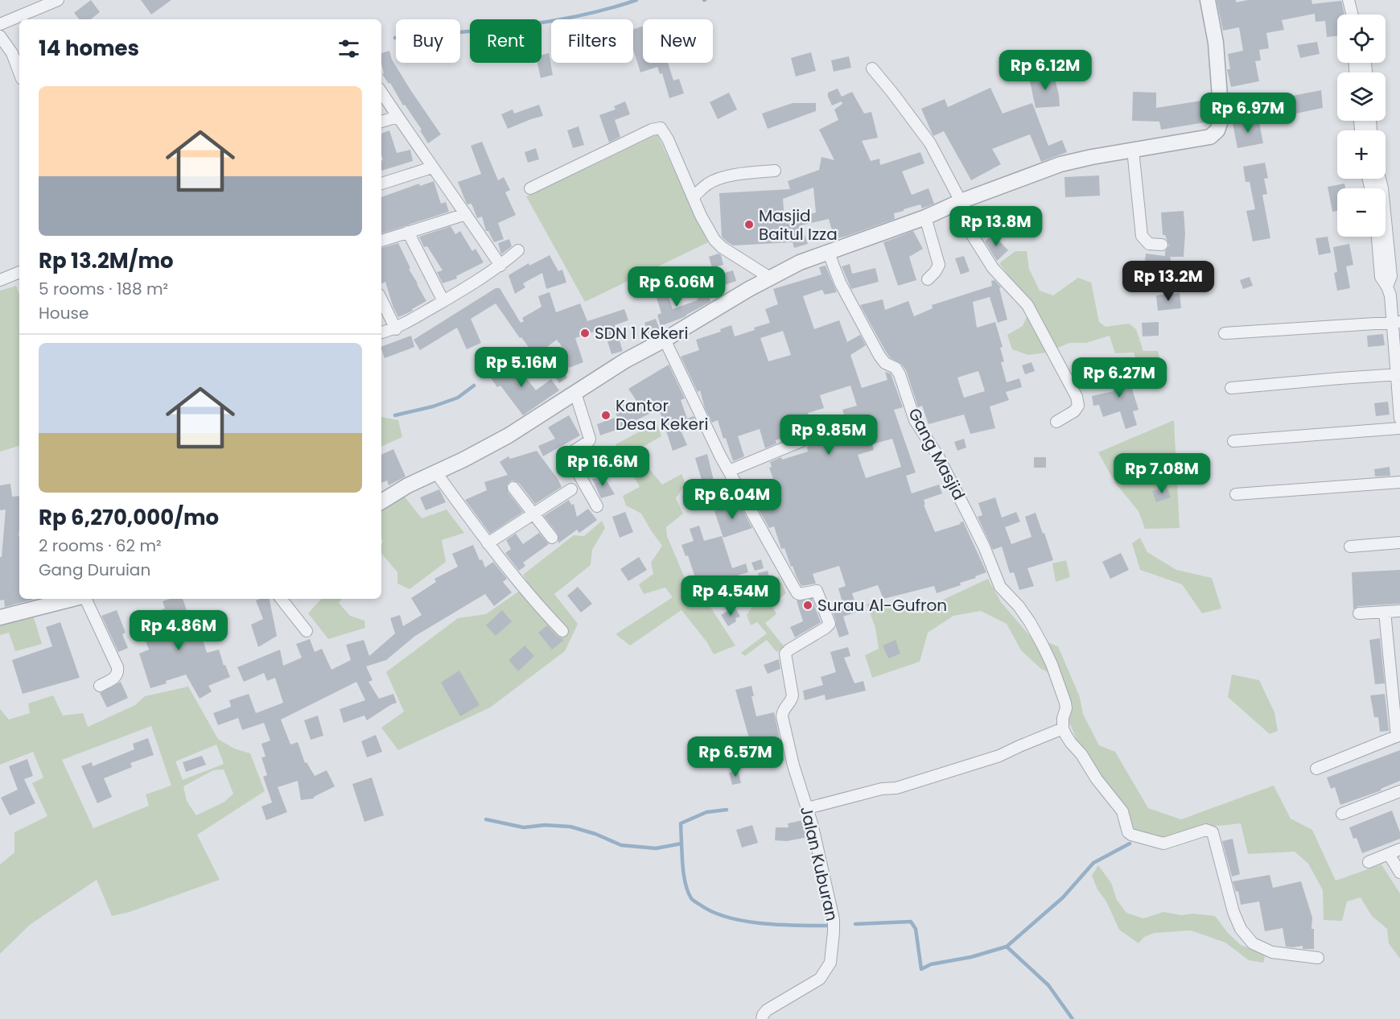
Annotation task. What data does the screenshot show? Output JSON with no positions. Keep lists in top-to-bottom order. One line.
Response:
{"streets":{"street":["Gang Masjid","Jalan Kuburan"]},"places":["Masjid Baitul Izza","SDN 1 Kekeri","Kantor Desa Kekeri","Surau Al-Gufron"],"page":{"map_buttons":["+","−"],"chip":["Buy","Rent","Filters","New"],"heading":"14 homes","price":["Rp 6.12M","Rp 6.97M","Rp 13.8M","Rp 13.2M","Rp 6.06M","Rp 5.16M","Rp 6.27M","Rp 9.85M","Rp 16.6M","Rp 7.08M","Rp 6.04M","Rp 4.54M","Rp 4.86M","Rp 6.57M"],"list":[{"name":"Rp 13.2M/mo","note":"5 rooms · 188 m² · House"},{"name":"Rp 6,270,000/mo","note":"2 rooms · 62 m² · Gang Duruian"}]}}
